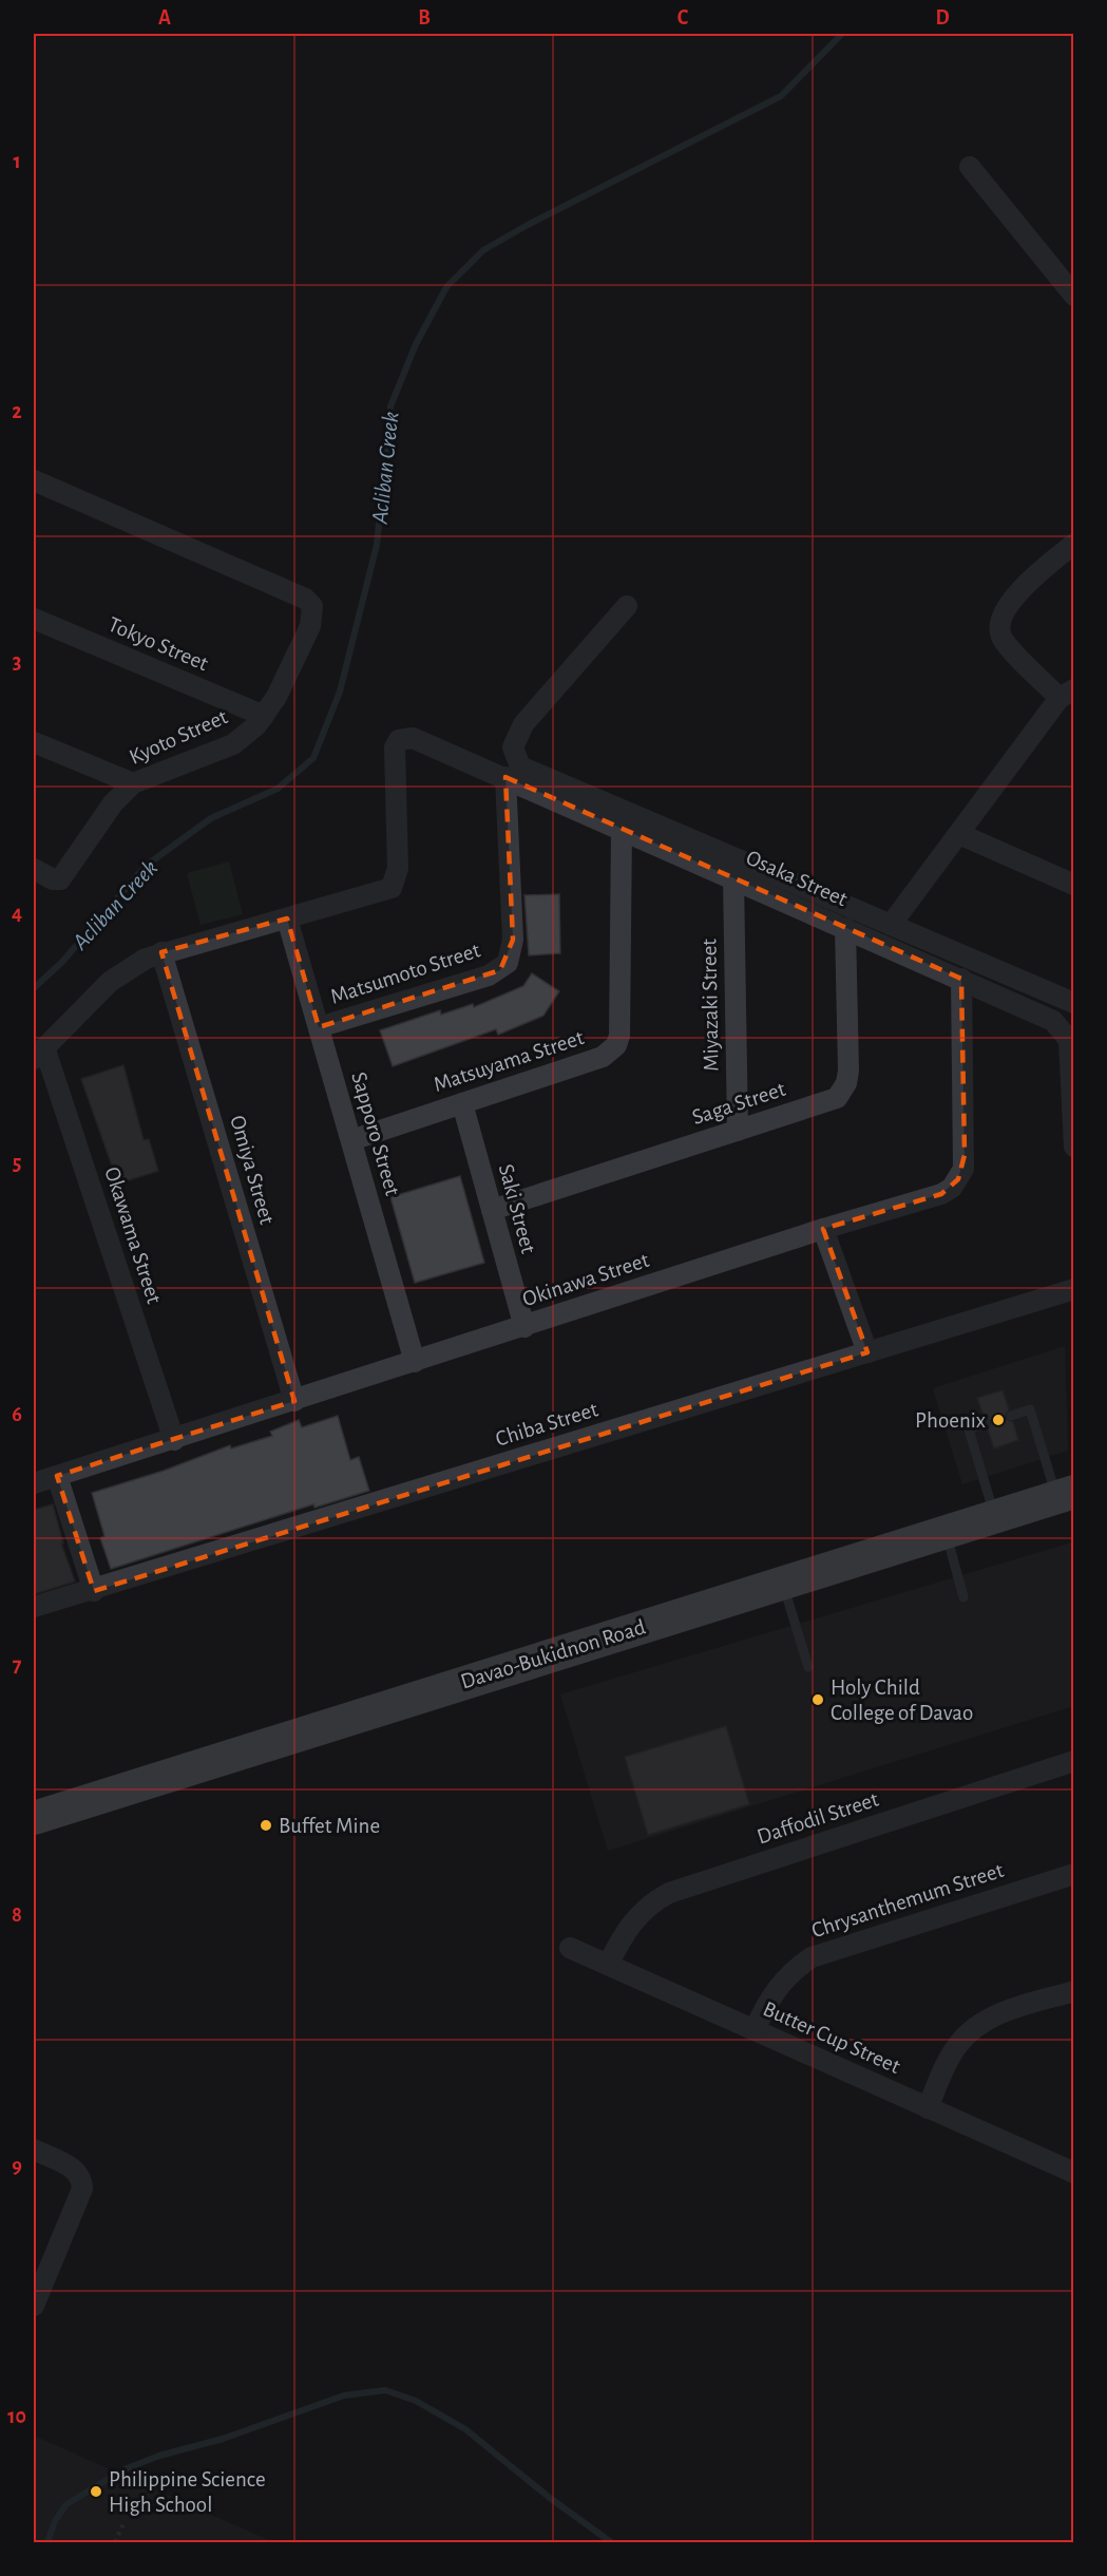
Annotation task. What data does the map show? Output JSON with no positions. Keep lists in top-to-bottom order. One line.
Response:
{"streets":{"highway":["Davao-Bukidnon Road"],"street":["Tokyo Street","Kyoto Street","Osaka Street","Matsumoto Street","Miyazaki Street","Matsuyama Street","Saga Street","Sapporo Street","Omiya Street","Saki Street","Okawama Street","Okinawa Street","Chiba Street","Daffodil Street","Chrysanthemum Street","Butter Cup Street"]},"crossings":[["Tokyo Street","Kyoto Street"],["Osaka Street","Matsumoto Street"],["Osaka Street","Miyazaki Street"],["Osaka Street","Matsuyama Street"],["Osaka Street","Saga Street"],["Osaka Street","Sapporo Street"],["Osaka Street","Okinawa Street"],["Matsumoto Street","Sapporo Street"],["Miyazaki Street","Saga Street"],["Matsuyama Street","Sapporo Street"],["Matsuyama Street","Saki Street"],["Saga Street","Saki Street"],["Sapporo Street","Okinawa Street"],["Omiya Street","Okinawa Street"],["Saki Street","Okinawa Street"],["Okawama Street","Okinawa Street"],["Daffodil Street","Butter Cup Street"],["Chrysanthemum Street","Butter Cup Street"]],"water":["Acliban Creek"],"places":["Phoenix","Holy Child College of Davao","Buffet Mine","Philippine Science High School"],"grid":{"columns":["A","B","C","D"],"rows":["1","2","3","4","5","6","7","8","9","10"]}}
